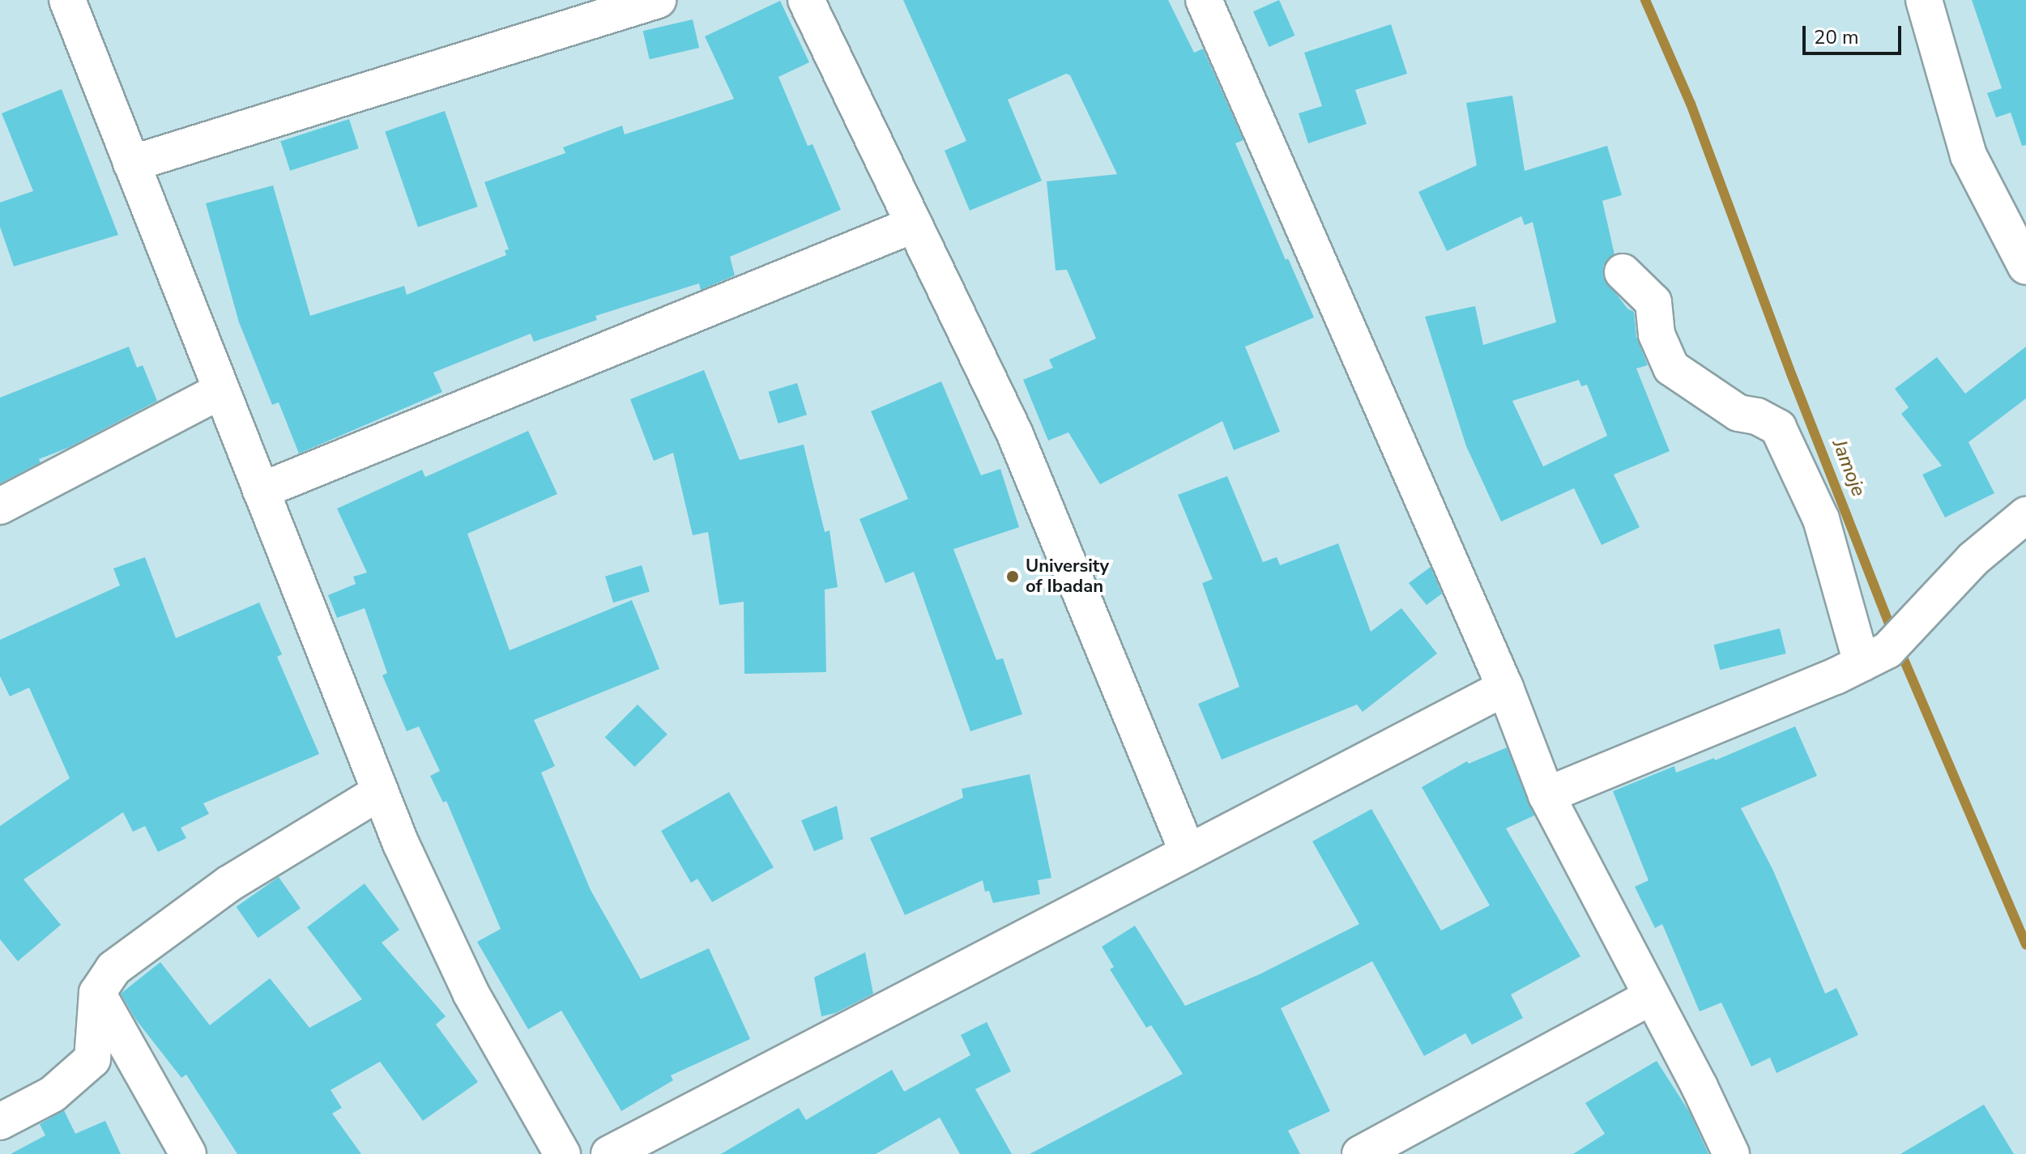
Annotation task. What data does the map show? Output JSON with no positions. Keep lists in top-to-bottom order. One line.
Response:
{"water":["Jamoje"],"places":["University of Ibadan"],"scale_bar":"20 m"}
